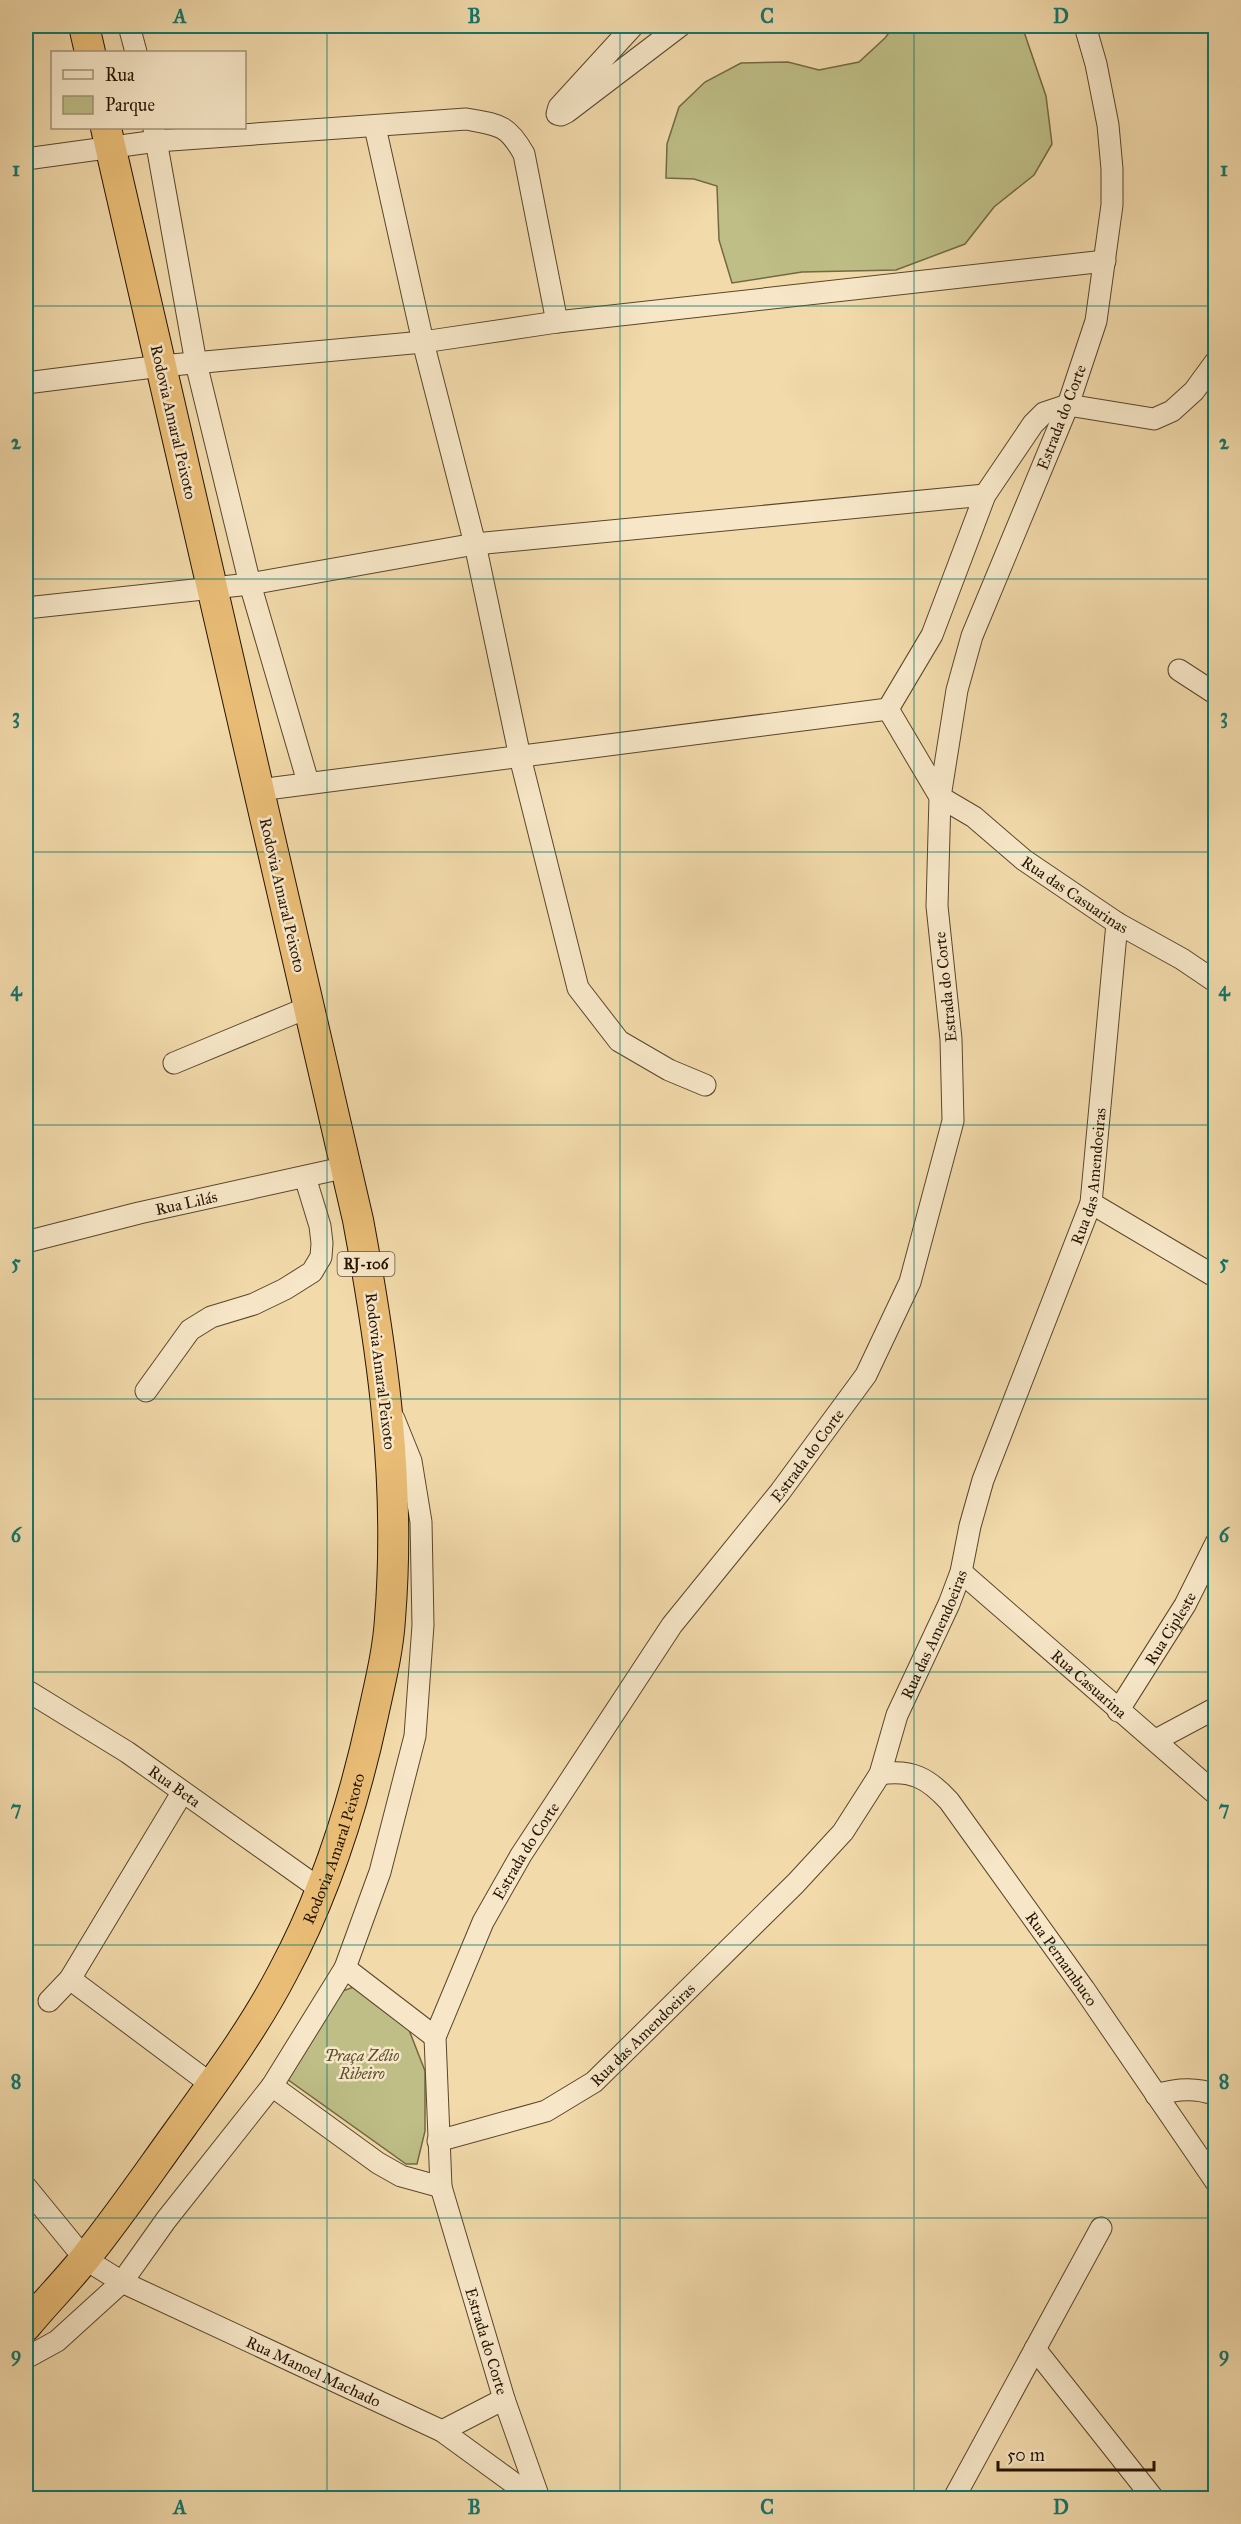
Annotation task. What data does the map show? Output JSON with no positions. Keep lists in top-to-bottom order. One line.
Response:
{"streets":{"highway":["Rodovia Amaral Peixoto","RJ-106"],"street":["Estrada do Corte","Rua das Casuarinas","Rua das Amendoeiras","Rua Lilás","Rua Cipleste","Rua Casuarina","Rua Beta","Rua Pernambuco","Rua Manoel Machado"]},"crossings":[["Estrada do Corte","Rua das Casuarinas"],["Estrada do Corte","Rua das Amendoeiras"],["Rodovia Amaral Peixoto","Rua Lilás"],["Rodovia Amaral Peixoto","Rua Beta"],["Rodovia Amaral Peixoto","Rua Manoel Machado"],["Rua das Casuarinas","Rua das Amendoeiras"],["Rua das Amendoeiras","Rua Casuarina"],["Rua das Amendoeiras","Rua Pernambuco"],["Rua Cipleste","Rua Casuarina"]],"parks":["Praça Zélio Ribeiro"],"legend":["Rua","Parque"],"scale_bar":"50 m","grid":{"columns":["A","B","C","D"],"rows":["1","2","3","4","5","6","7","8","9"]}}
